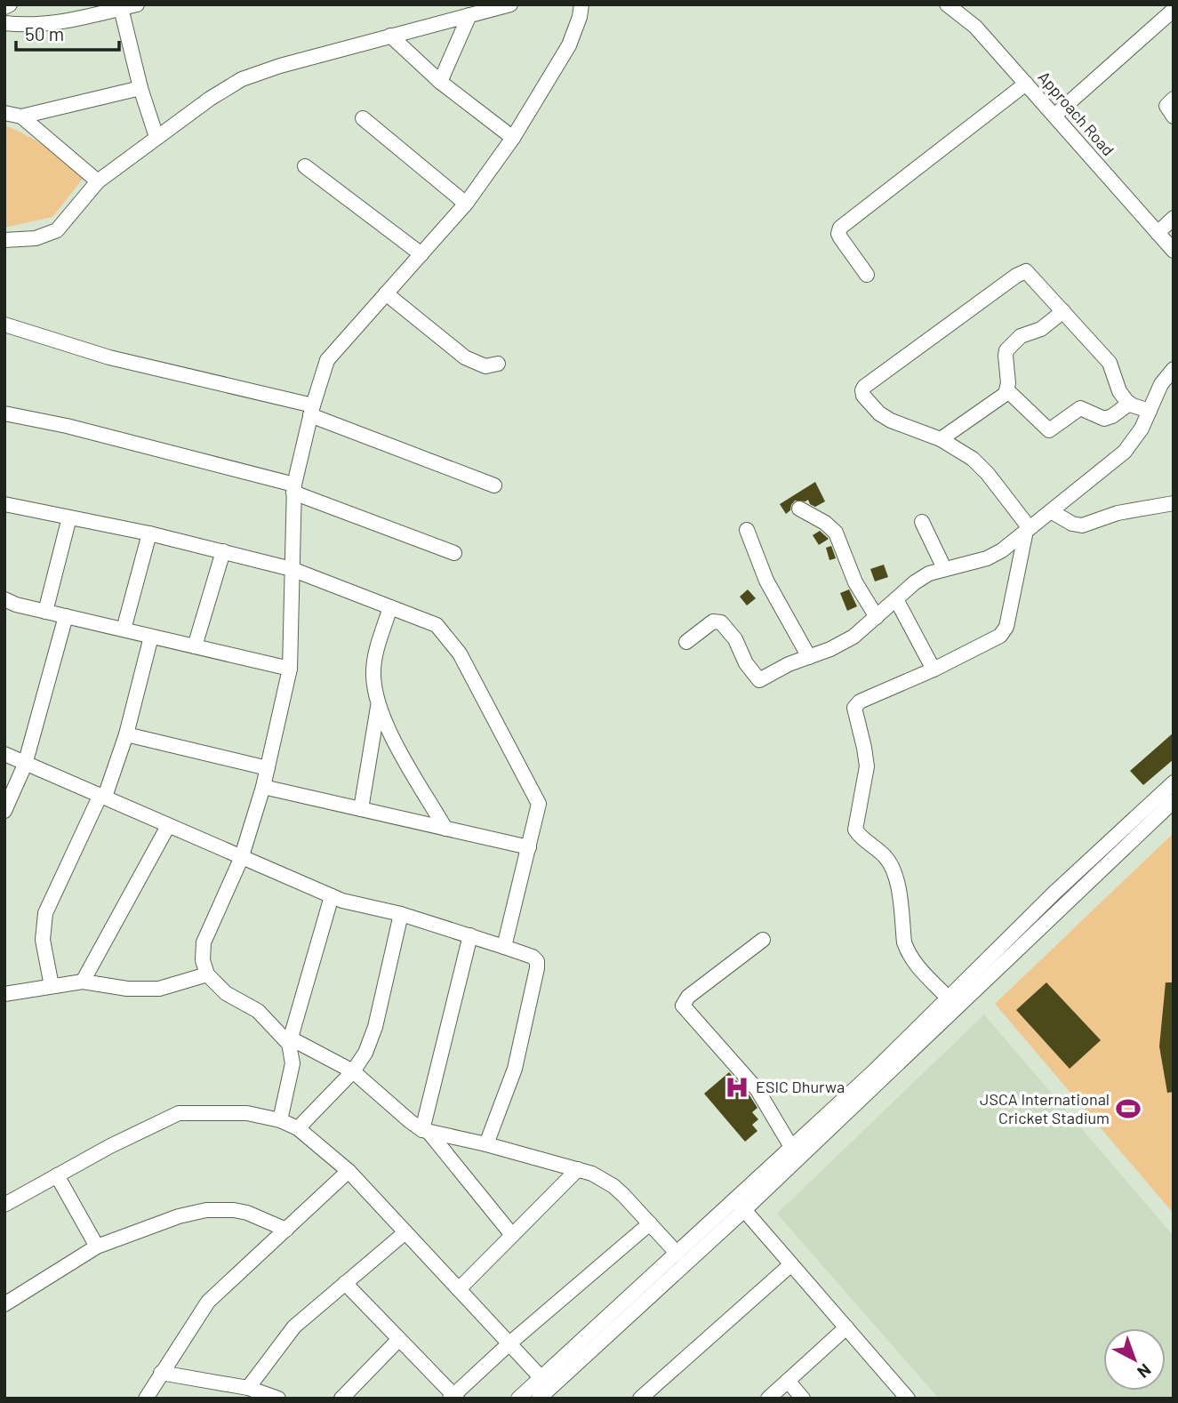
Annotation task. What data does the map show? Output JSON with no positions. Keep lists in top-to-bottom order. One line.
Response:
{"streets":{"street":["Approach Road"]},"places":{"hospital":["ESIC Dhurwa"],"sports":["JSCA International Cricket Stadium"]},"scale_bar":"50 m","north":"bottom right"}
